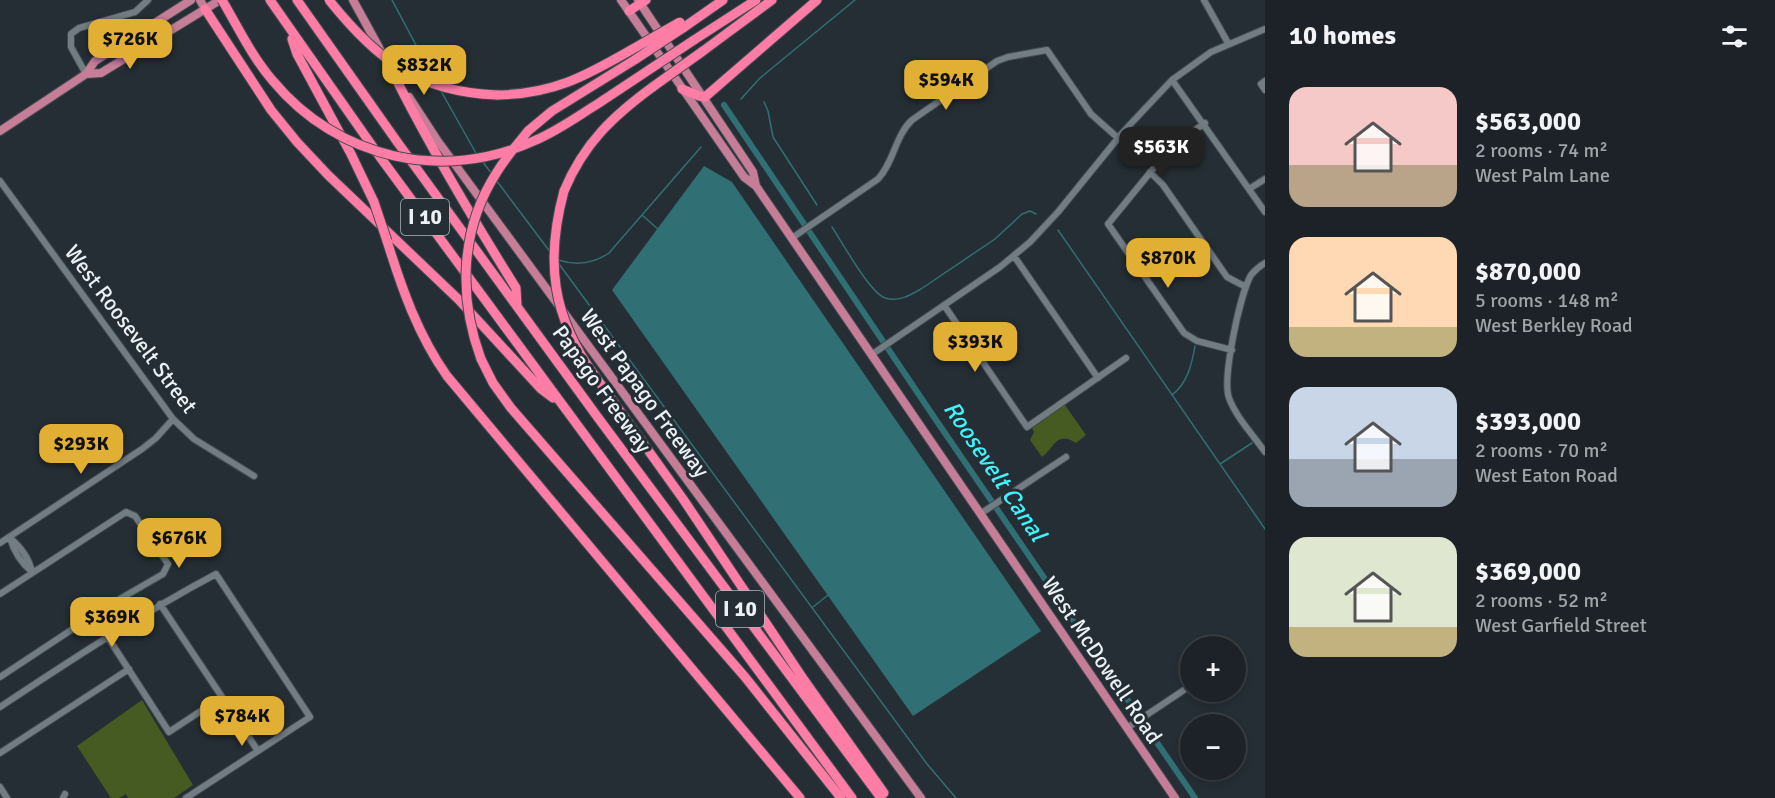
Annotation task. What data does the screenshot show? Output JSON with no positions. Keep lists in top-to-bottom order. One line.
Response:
{"streets":{"highway":["I 10","Papago Freeway"],"main road":["West Papago Freeway","West McDowell Road"],"street":["West Roosevelt Street"]},"water":["Roosevelt Canal"],"page":{"heading":"10 homes","price":["$726K","$832K","$594K","$563K","$870K","$393K","$293K","$676K","$369K","$784K"],"list":[{"name":"$563,000","note":"2 rooms · 74 m² · West Palm Lane"},{"name":"$870,000","note":"5 rooms · 148 m² · West Berkley Road"},{"name":"$393,000","note":"2 rooms · 70 m² · West Eaton Road"},{"name":"$369,000","note":"2 rooms · 52 m² · West Garfield Street"}],"map_buttons":["+","−"]}}
